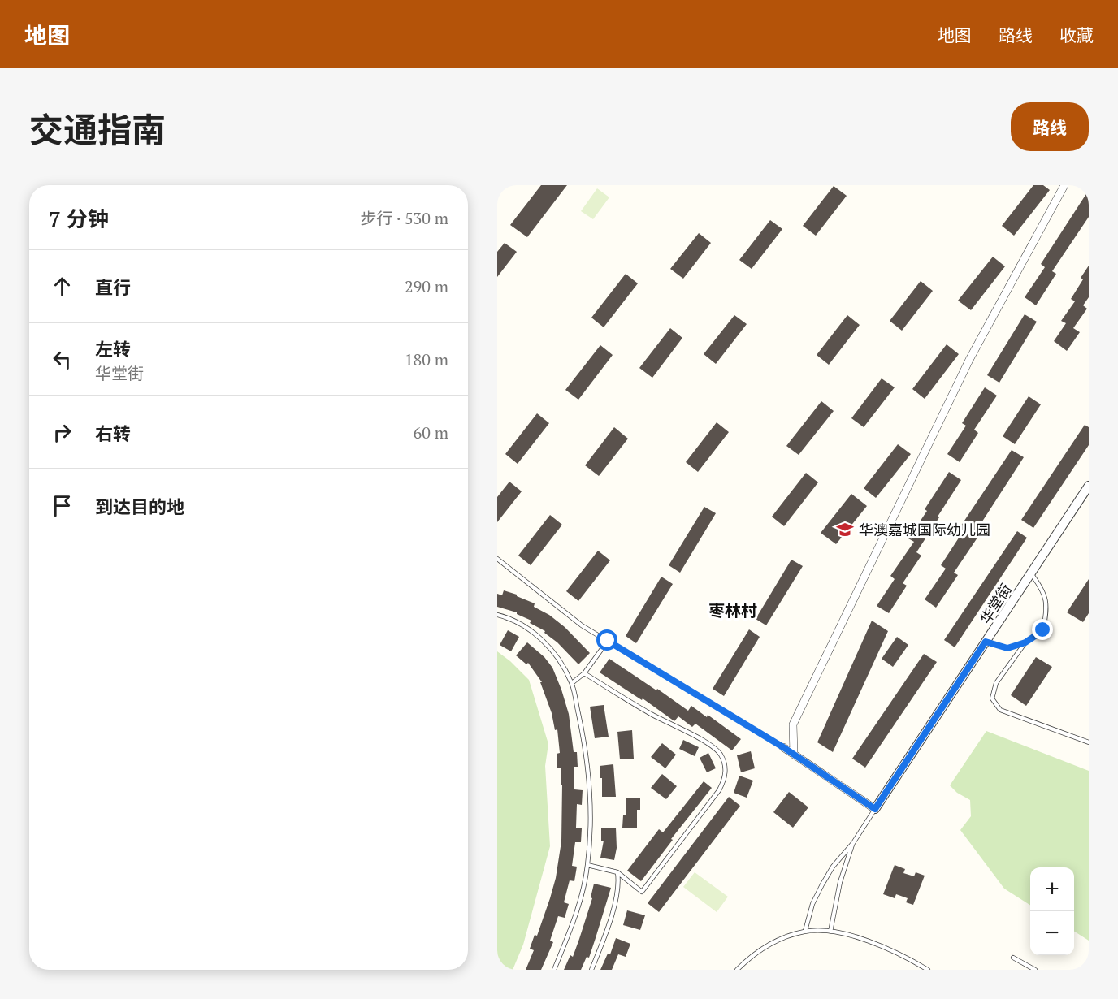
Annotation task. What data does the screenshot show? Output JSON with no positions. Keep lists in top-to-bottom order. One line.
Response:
{"streets":{"street":["华堂街"]},"districts":["枣林村"],"places":{"school or university":["华澳嘉城国际幼儿园"]},"page":{"header":"地图","nav":["地图","路线","收藏"],"title":"交通指南","buttons":"路线","heading":["7 分钟","步行 · 530 m"],"list":[["直行","290 m"],["左转","华堂街","180 m"],["右转","60 m"],"到达目的地"],"map_buttons":["+","−"]}}
